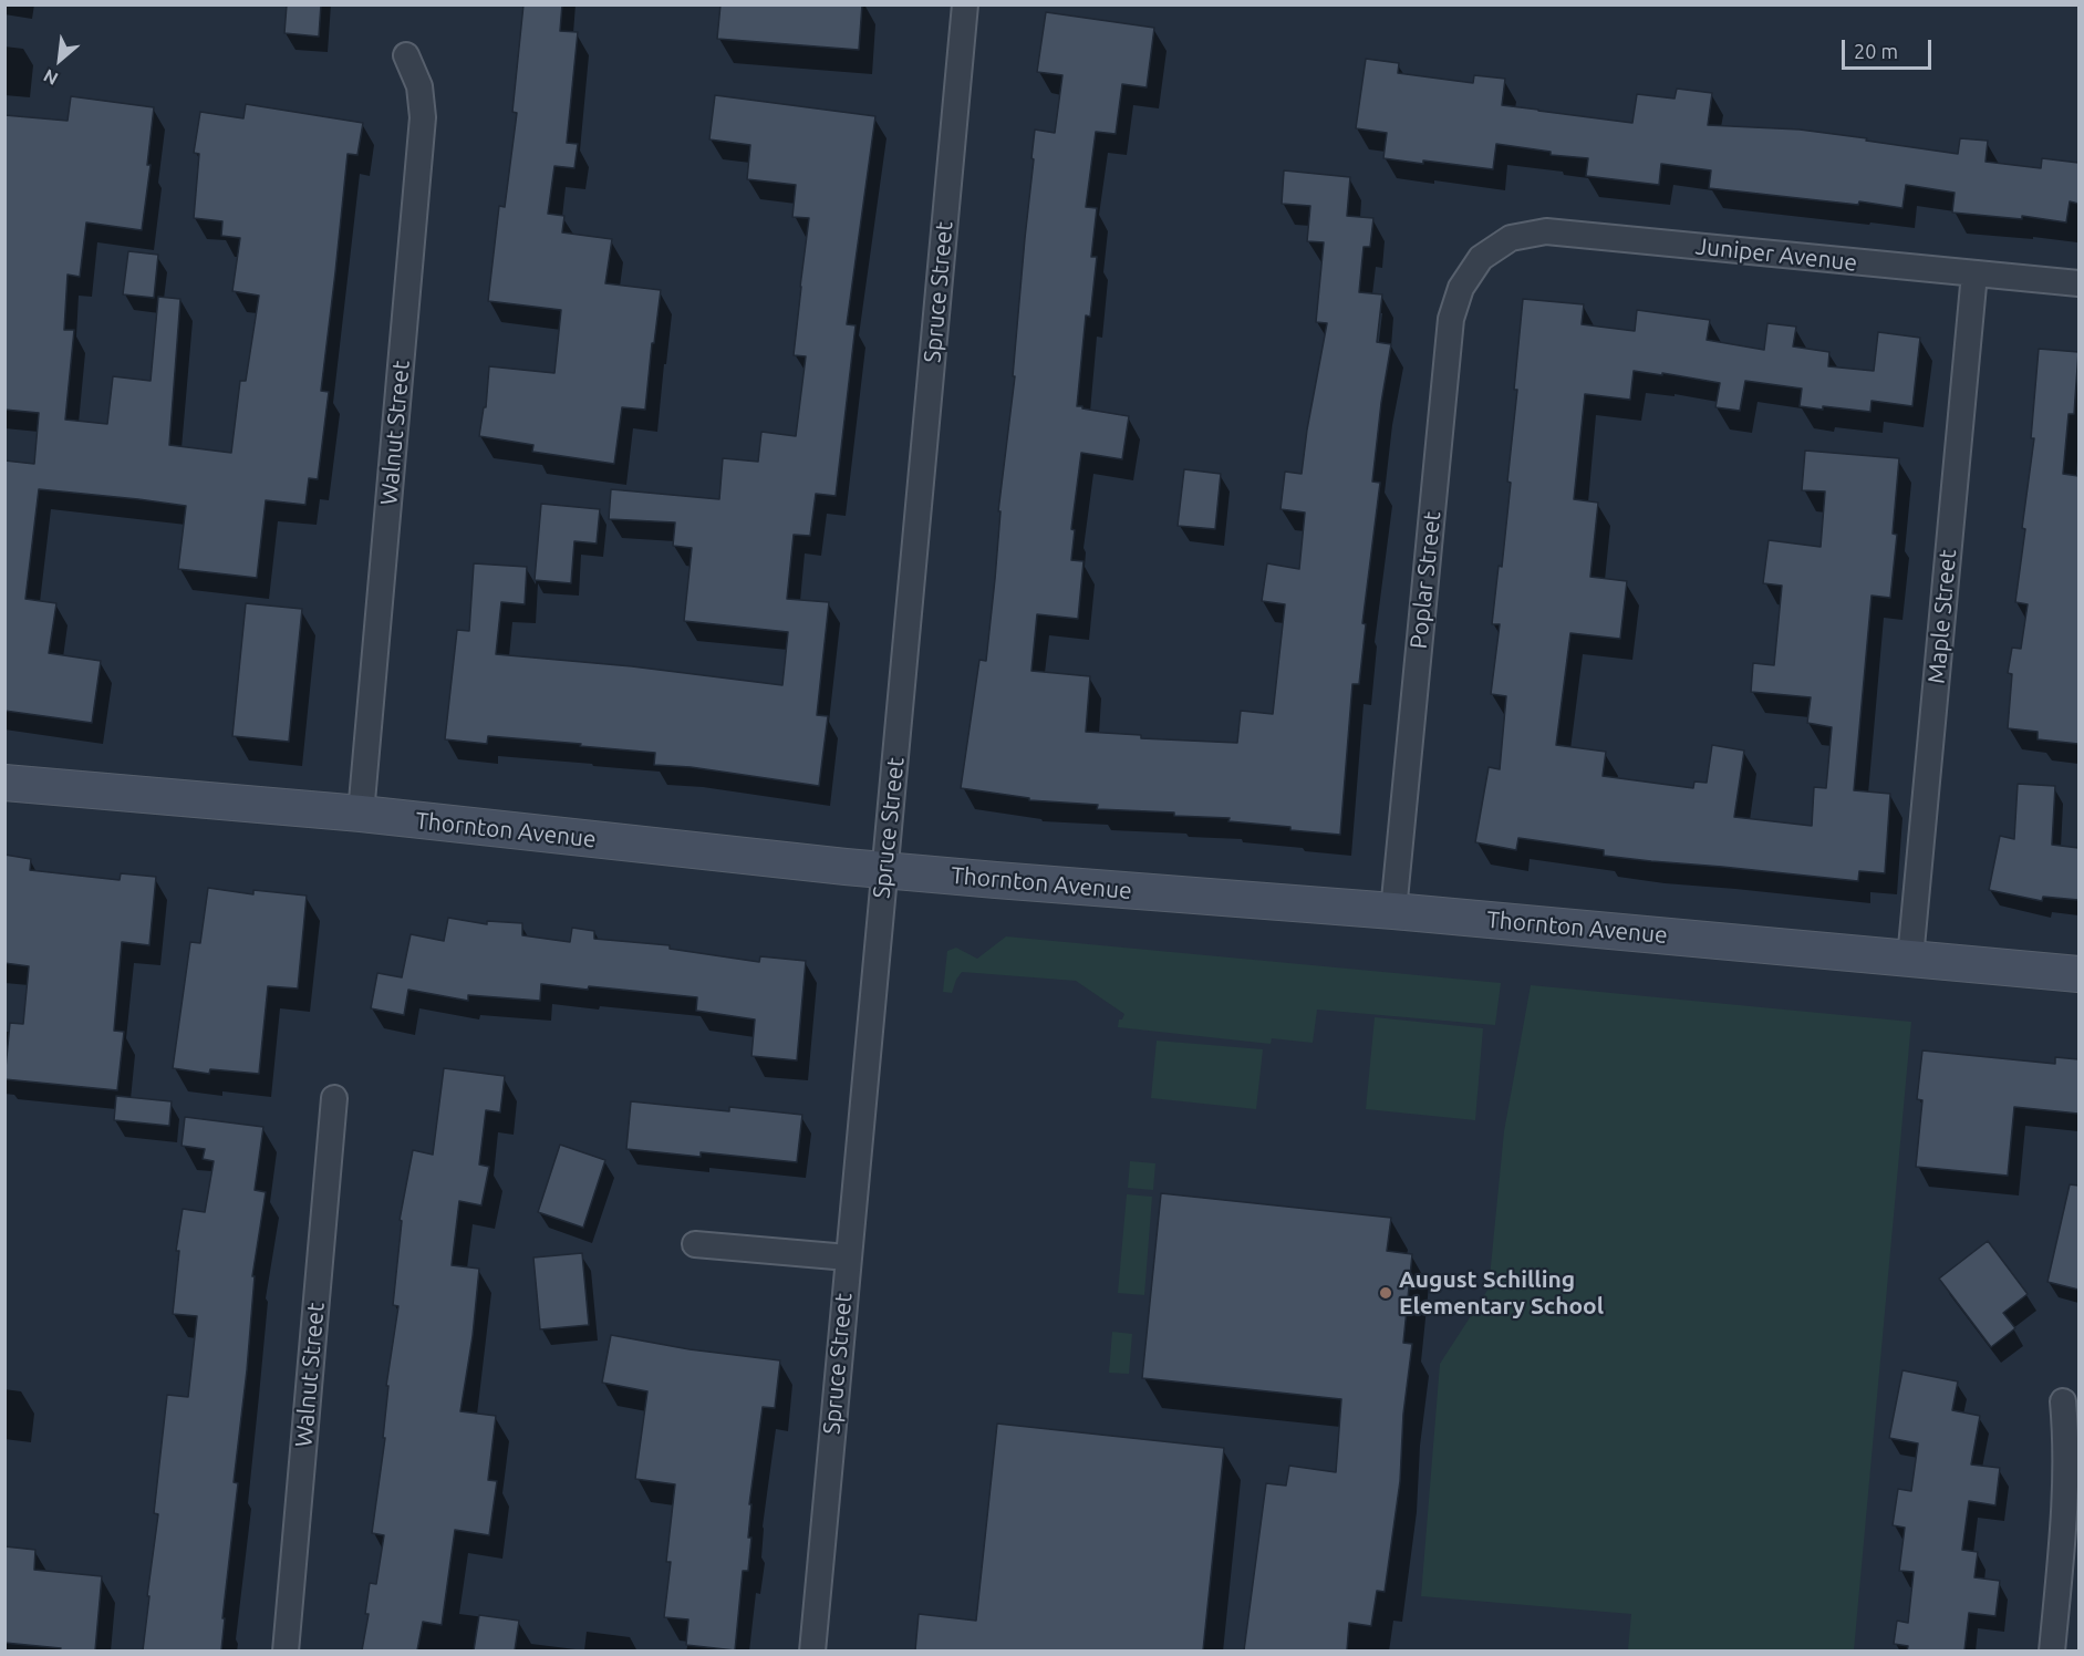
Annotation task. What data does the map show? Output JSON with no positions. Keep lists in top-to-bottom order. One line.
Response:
{"streets":{"main road":["Thornton Avenue"],"street":["Juniper Avenue","Spruce Street","Walnut Street","Poplar Street","Maple Street"]},"crossings":[["Juniper Avenue","Poplar Street"],["Juniper Avenue","Maple Street"],["Spruce Street","Thornton Avenue"],["Walnut Street","Thornton Avenue"],["Poplar Street","Thornton Avenue"],["Maple Street","Thornton Avenue"]],"places":["August Schilling Elementary School"],"scale_bar":"20 m","north":"bottom left"}
